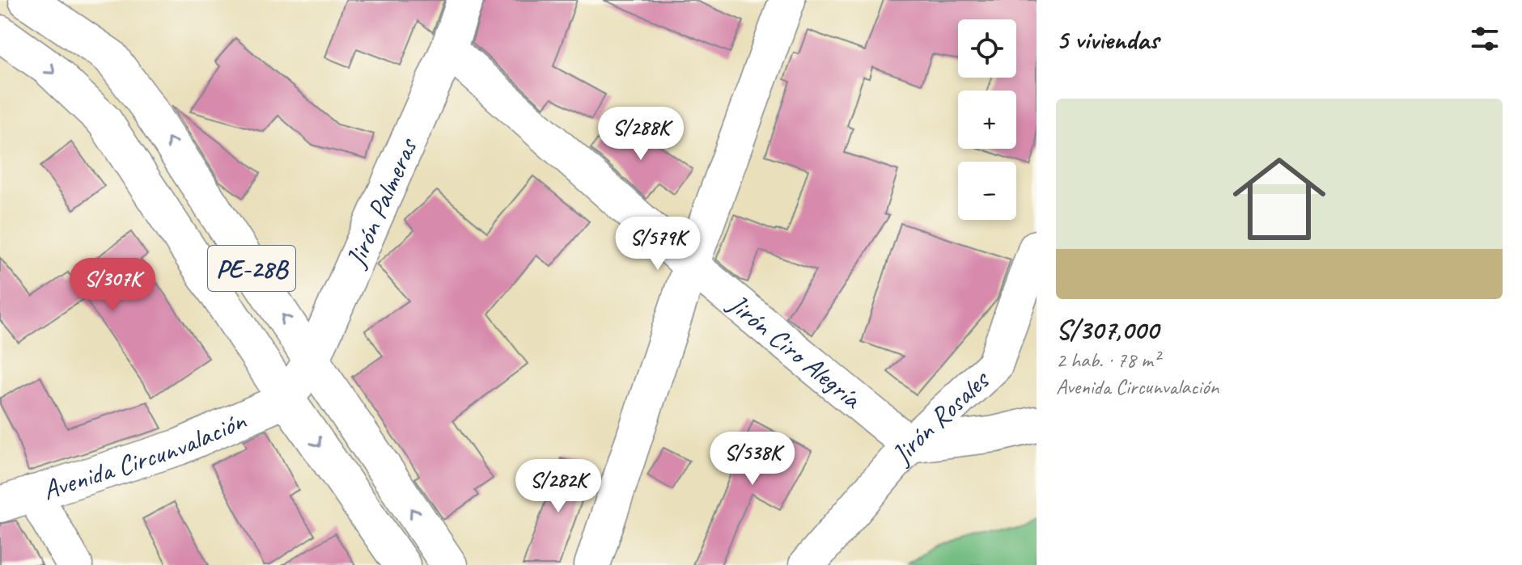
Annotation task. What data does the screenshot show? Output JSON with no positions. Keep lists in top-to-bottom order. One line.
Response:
{"streets":{"main road":["Jirón Palmeras","PE-28B","Jirón Ciro Alegría","Jirón Rosales","Avenida Circunvalación"]},"crossings":[["Jirón Palmeras","PE-28B"],["Jirón Palmeras","Jirón Ciro Alegría"],["Jirón Palmeras","Avenida Circunvalación"],["PE-28B","Avenida Circunvalación"],["Jirón Ciro Alegría","Jirón Rosales"]],"page":{"heading":"5 viviendas","map_buttons":["+","−"],"list":[{"name":"S/307,000","note":"2 hab. · 78 m² · Avenida Circunvalación"}],"price":["S/288K","S/579K","S/307K","S/538K","S/282K"]}}
